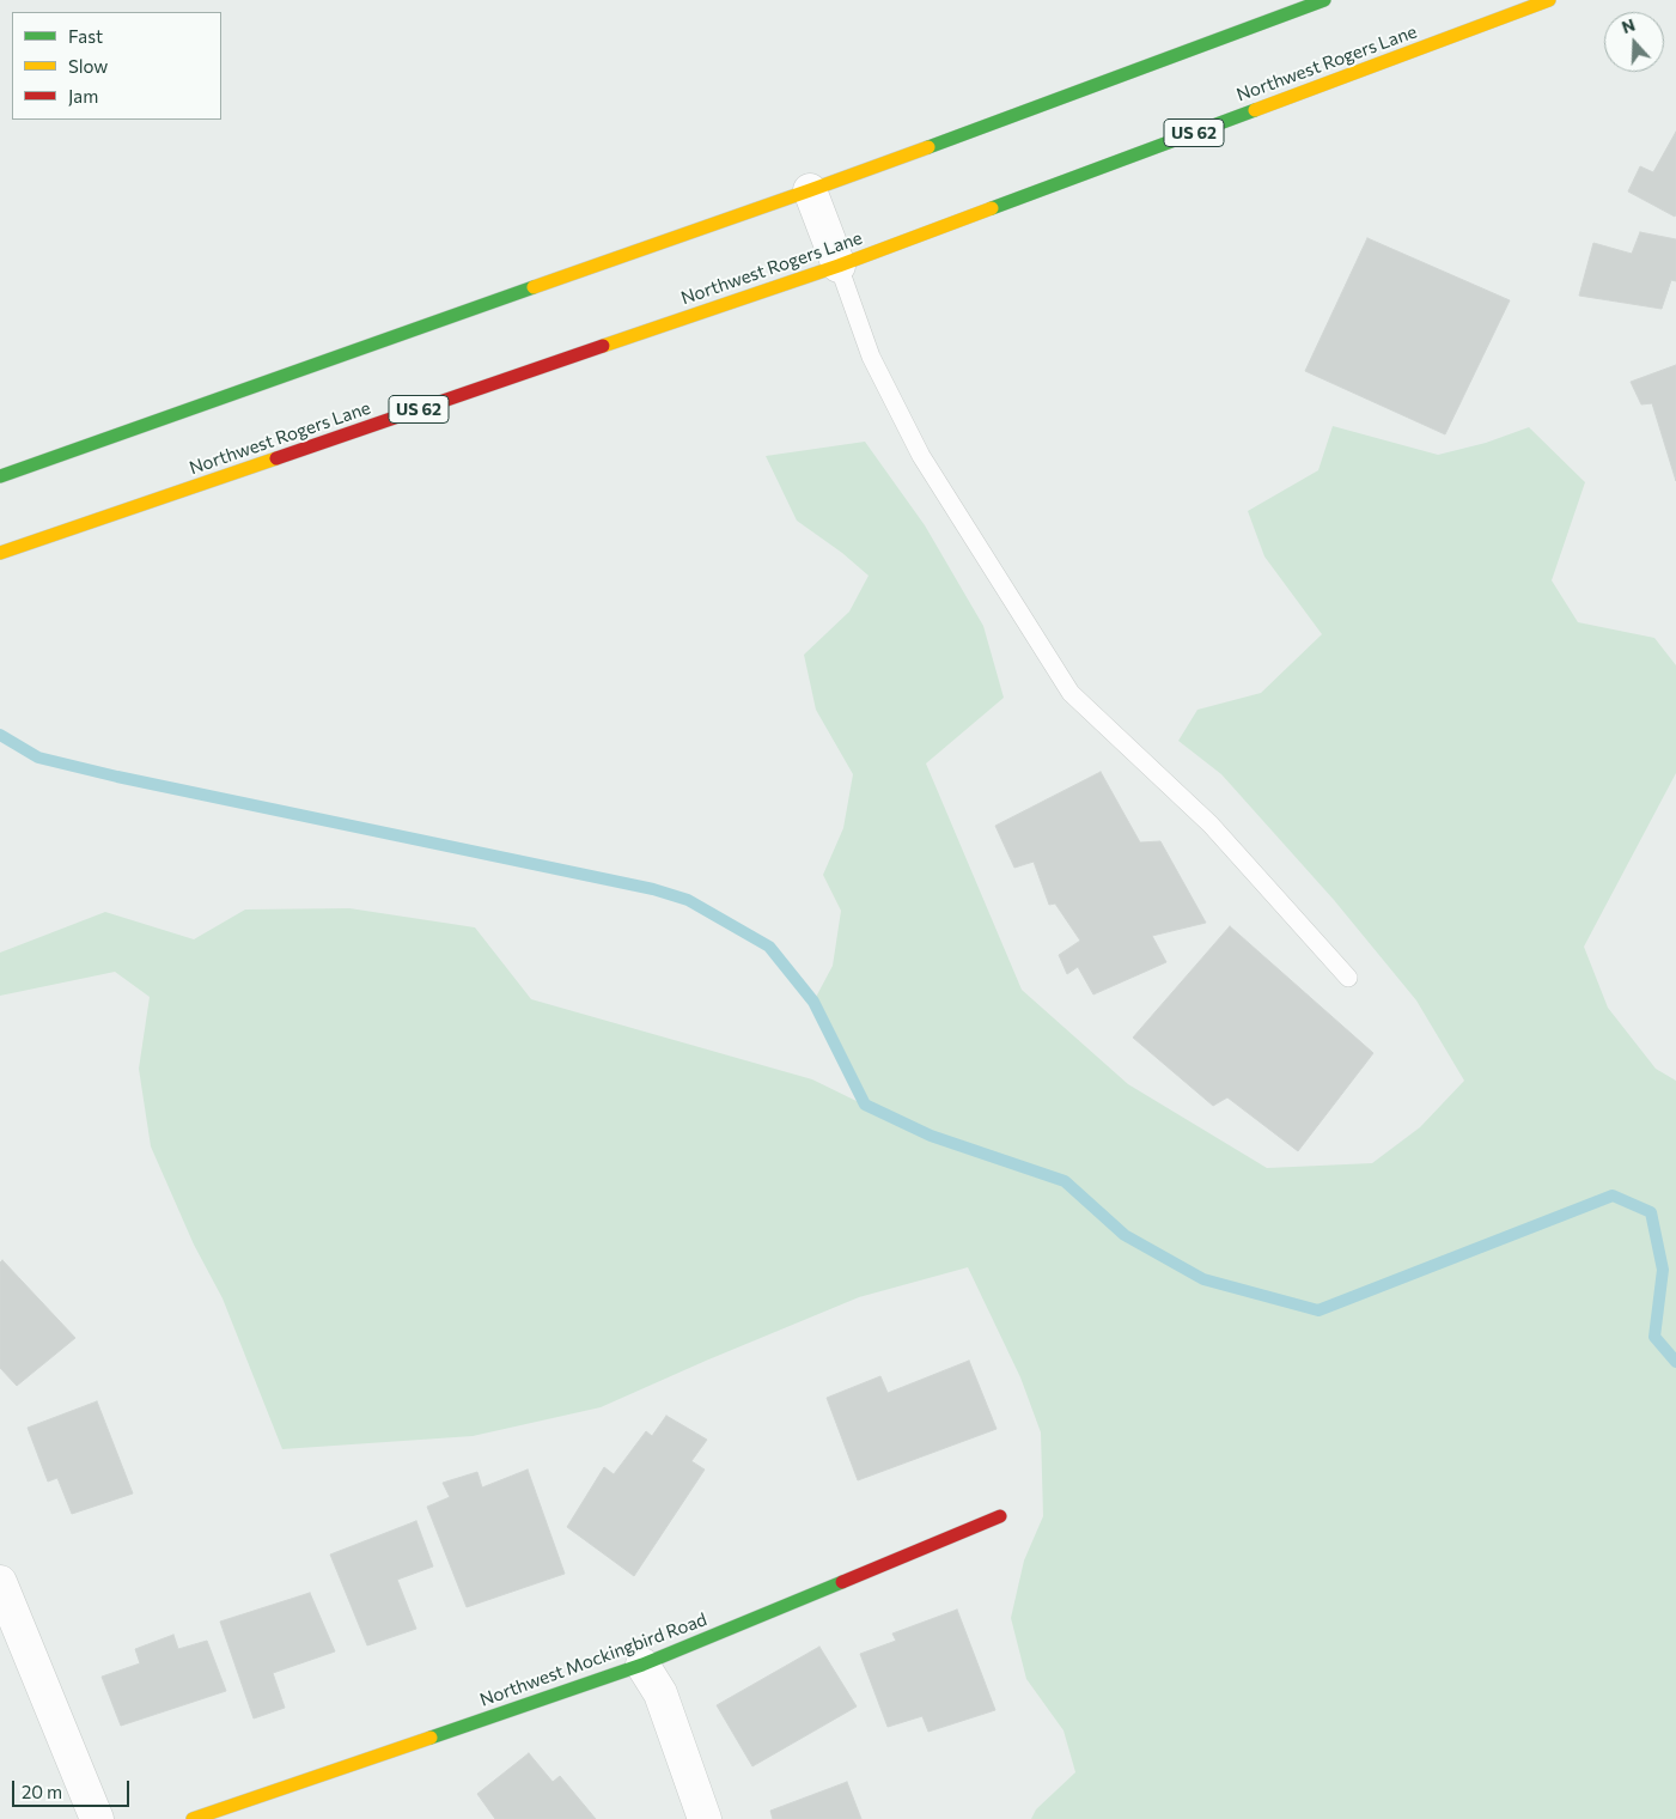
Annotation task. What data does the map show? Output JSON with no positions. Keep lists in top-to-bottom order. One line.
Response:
{"streets":{"main road":["Northwest Rogers Lane","US 62","Northwest Mockingbird Road"]},"legend":["Fast","Slow","Jam"],"scale_bar":"20 m","north":"top"}
